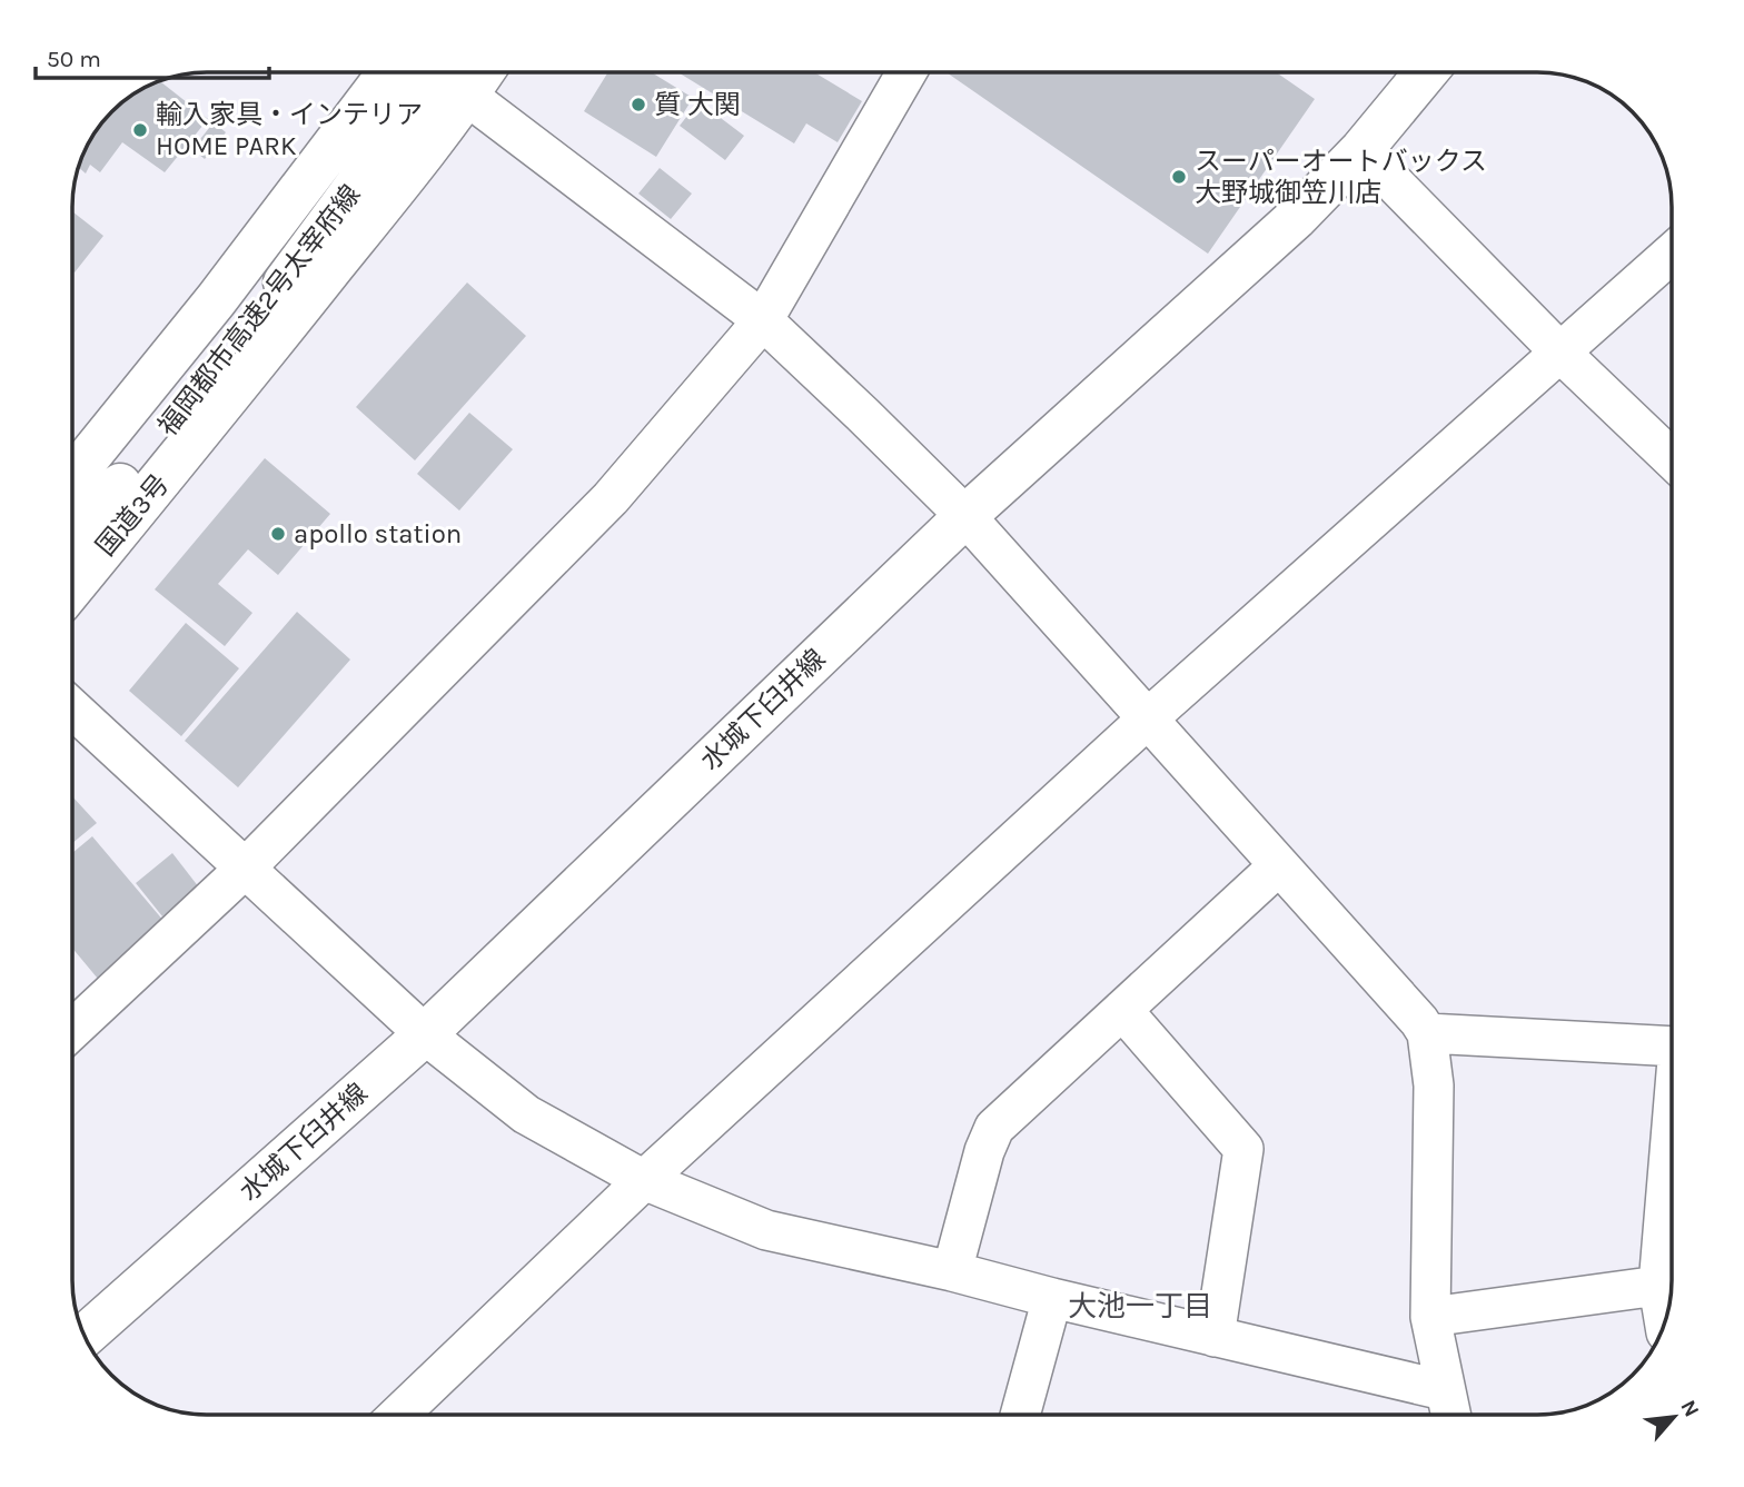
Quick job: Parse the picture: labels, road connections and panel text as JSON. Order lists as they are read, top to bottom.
{
  "streets": {
    "main road": ["福岡都市高速2号太宰府線", "国道3号", "水城下臼井線"]
  },
  "crossings": [
    ["福岡都市高速2号太宰府線", "国道3号"]
  ],
  "districts": ["大池一丁目"],
  "places": [
    "質 大関",
    "輸入家具・インテリア HOME PARK",
    "スーパーオートバックス 大野城御笠川店",
    "apollo station"
  ],
  "scale_bar": "50 m",
  "north": "top right"
}
